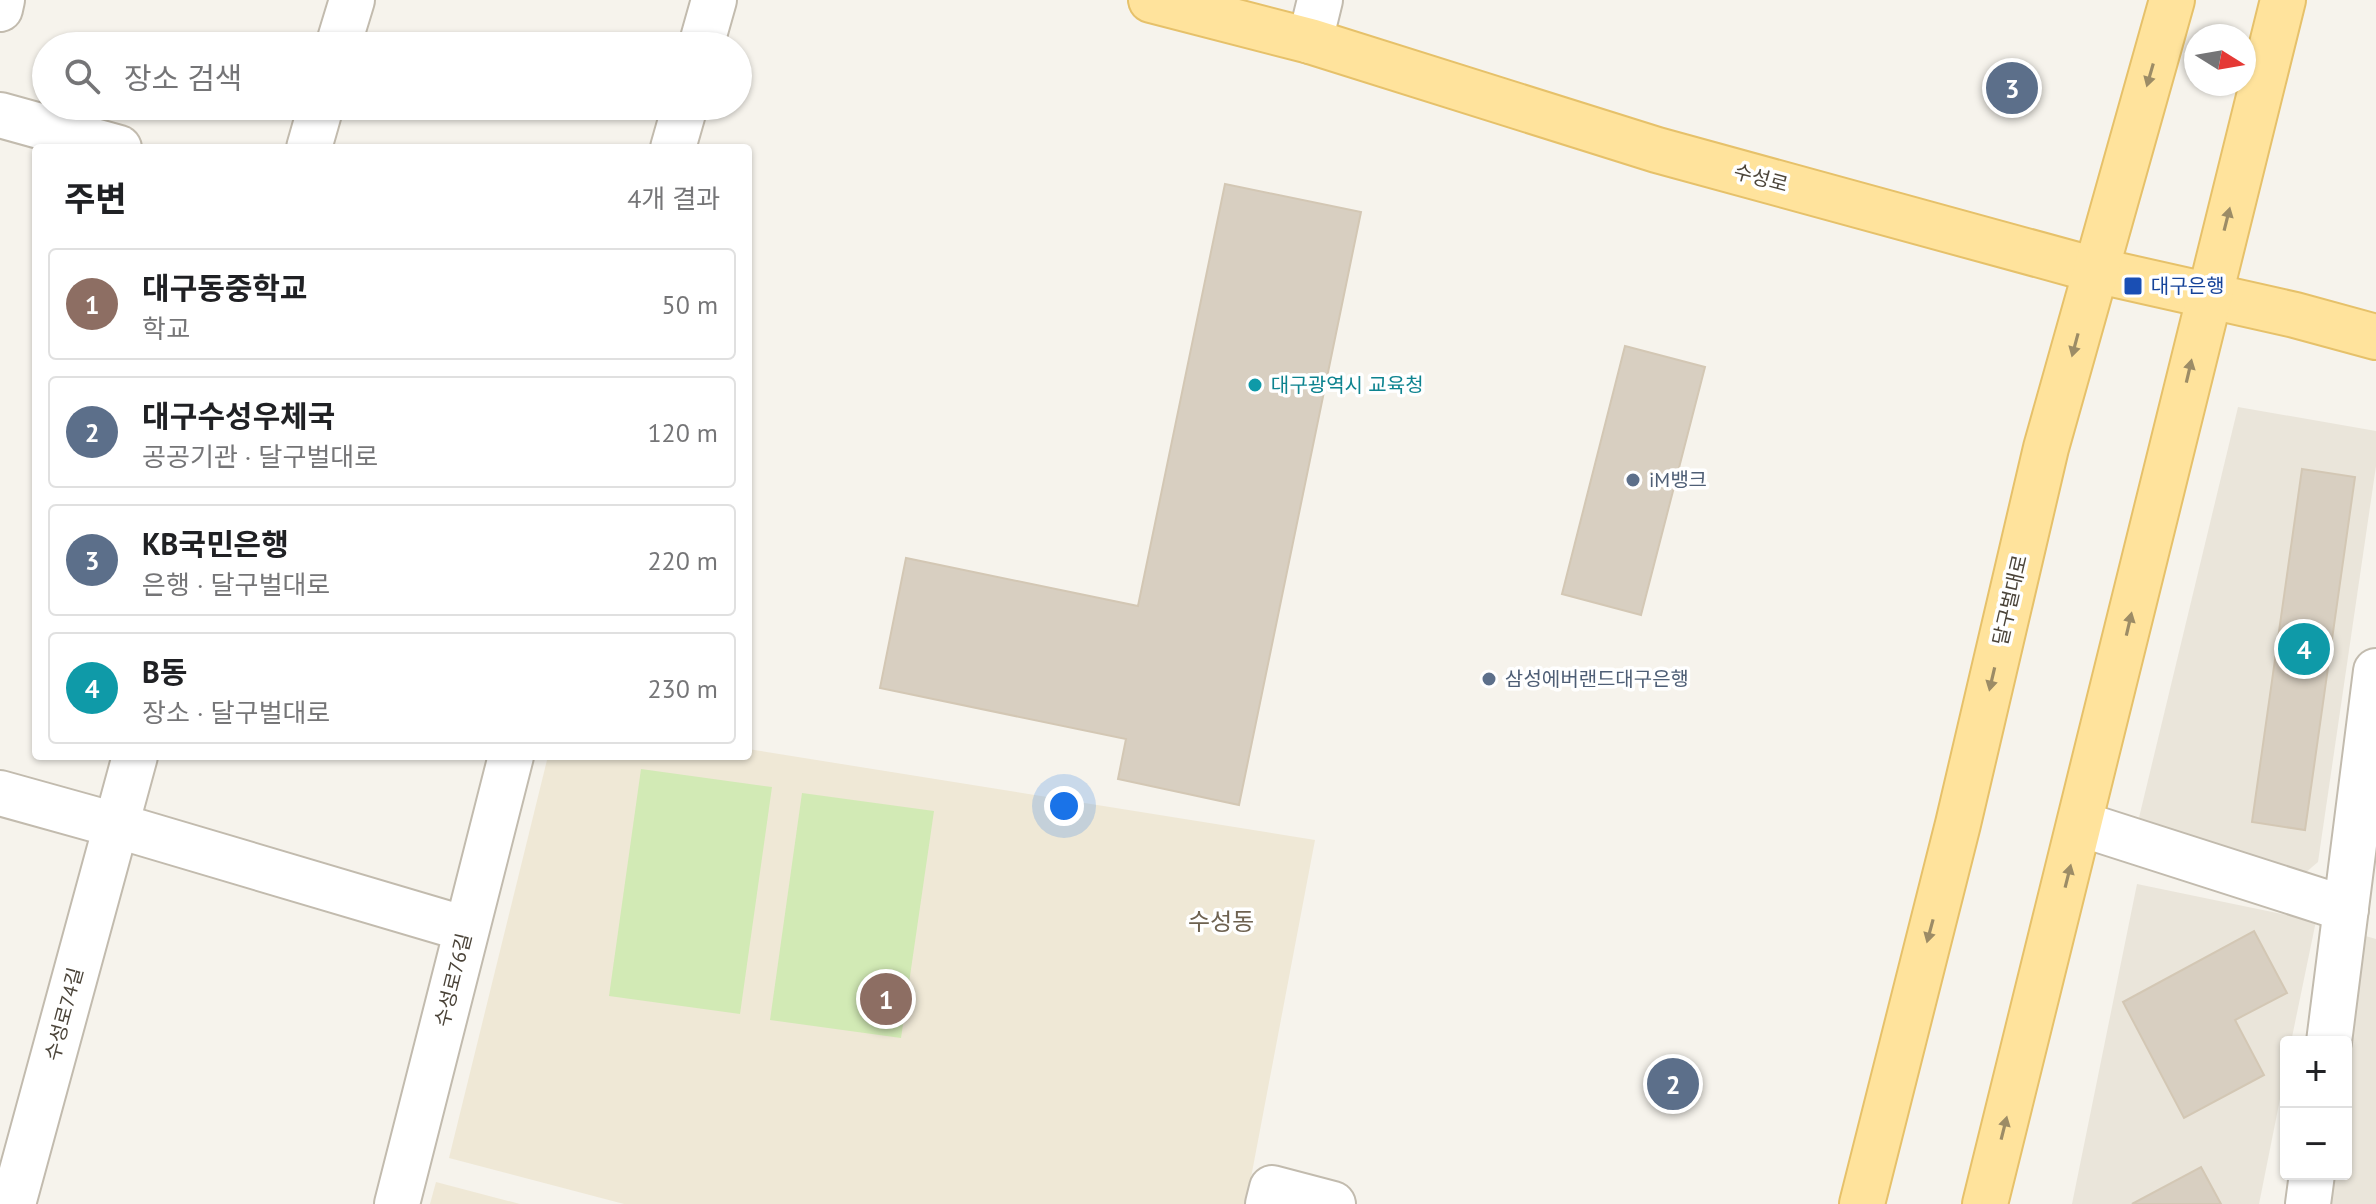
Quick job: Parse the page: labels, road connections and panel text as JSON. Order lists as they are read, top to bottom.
{
  "streets": {
    "main road": ["수성로", "달구벌대로"],
    "street": ["수성로76길", "수성로74길"]
  },
  "crossings": [
    ["수성로", "달구벌대로"]
  ],
  "districts": ["수성동"],
  "places": {
    "transit": ["대구은행"],
    "other": ["대구광역시 교육청", "iM뱅크", "삼성에버랜드대구은행"]
  },
  "north": "right",
  "page": {
    "search": "장소 검색",
    "pins": [
      "3",
      "4",
      "1",
      "2"
    ],
    "heading": ["주변", "4개 결과"],
    "list": [
      {
        "mark": "1",
        "name": "대구동중학교",
        "note": "학교",
        "value": "50 m"
      },
      {
        "mark": "2",
        "name": "대구수성우체국",
        "note": "공공기관 · 달구벌대로",
        "value": "120 m"
      },
      {
        "mark": "3",
        "name": "KB국민은행",
        "note": "은행 · 달구벌대로",
        "value": "220 m"
      },
      {
        "mark": "4",
        "name": "B동",
        "note": "장소 · 달구벌대로",
        "value": "230 m"
      }
    ],
    "map_buttons": ["+", "−"]
  }
}
